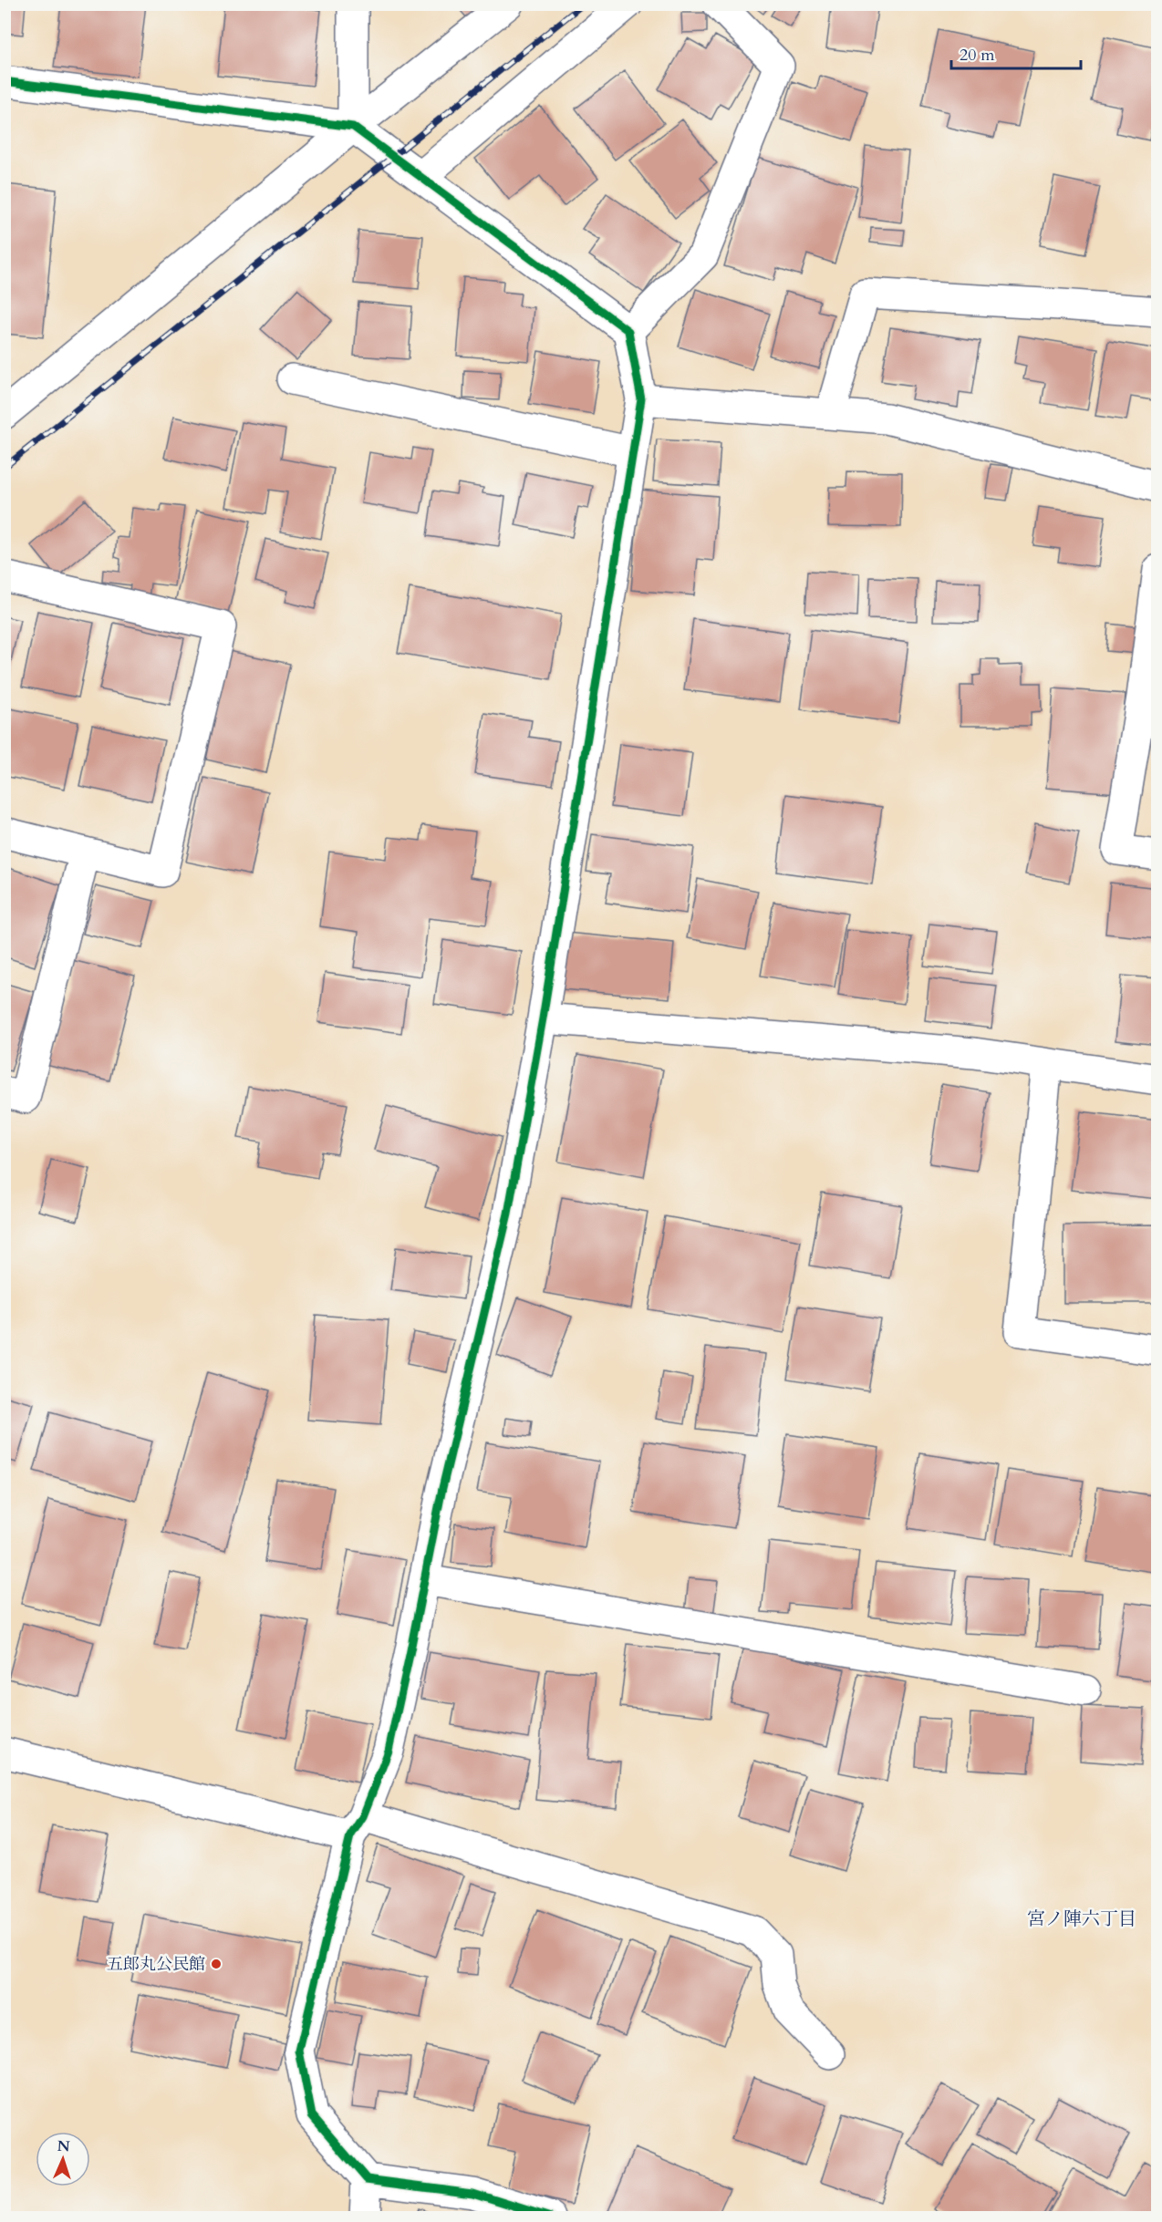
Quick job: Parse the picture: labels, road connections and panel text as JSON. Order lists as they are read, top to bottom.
{
  "districts": ["宮ノ陣六丁目"],
  "places": ["五郎丸公民館"],
  "scale_bar": "20 m",
  "north": "top"
}
